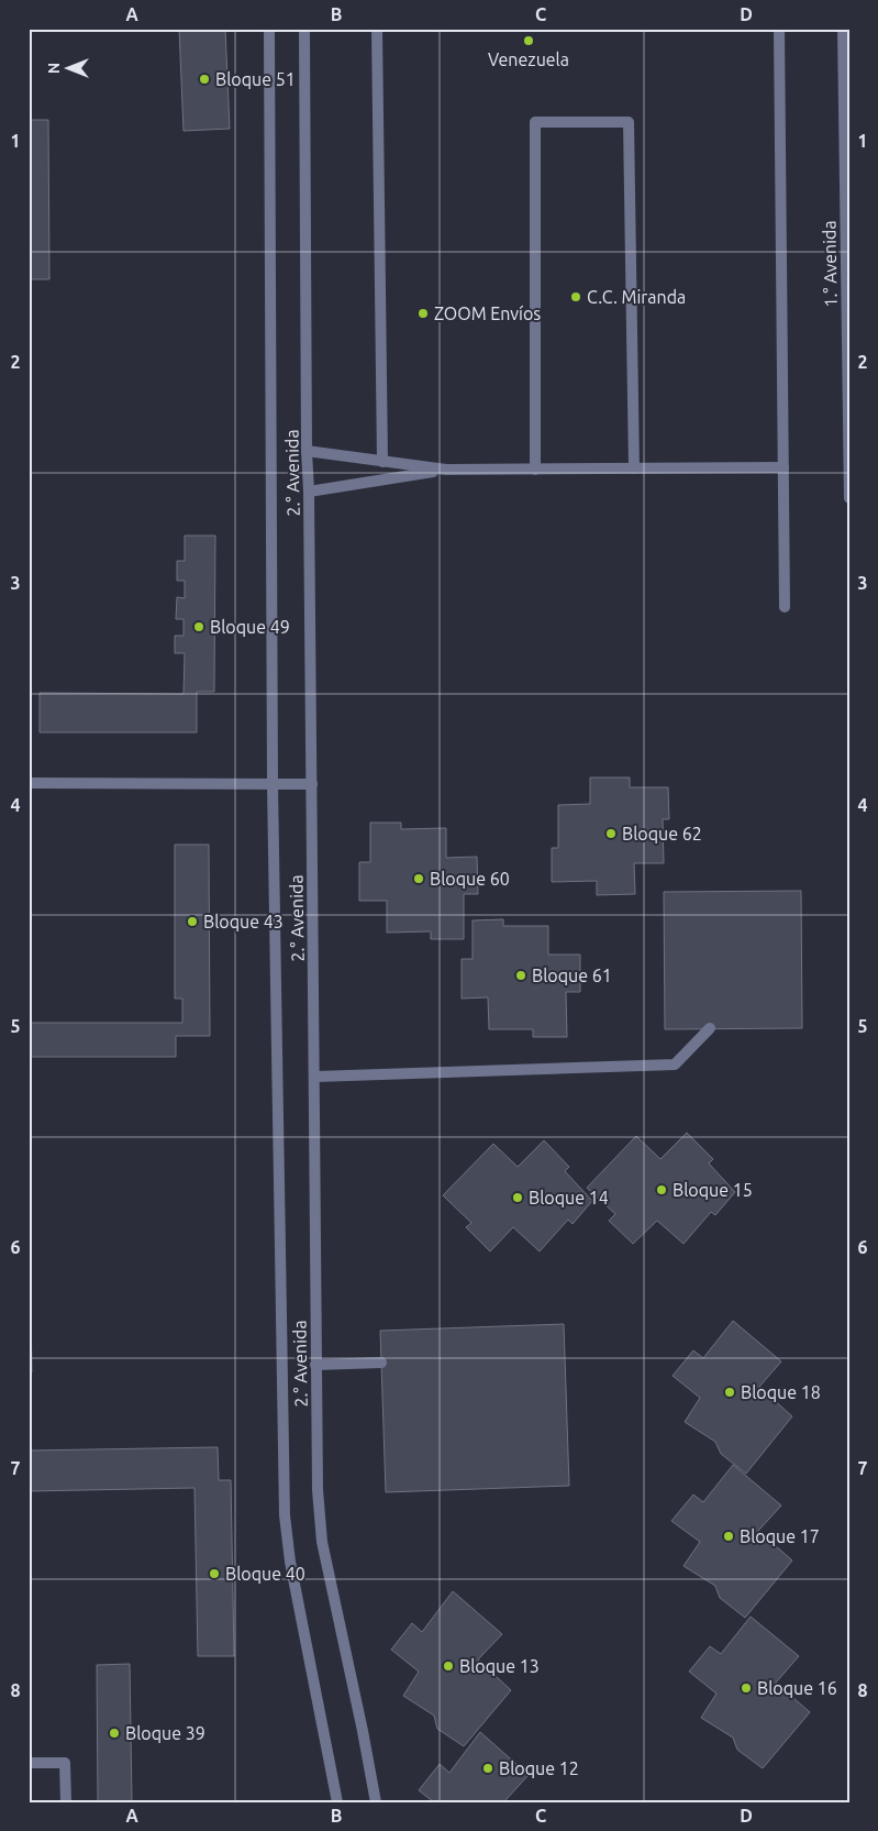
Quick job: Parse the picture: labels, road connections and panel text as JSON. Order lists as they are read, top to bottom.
{
  "streets": {
    "street": ["1.° Avenida", "2.° Avenida"]
  },
  "places": [
    "Venezuela",
    "Bloque 51",
    "C.C. Miranda",
    "ZOOM Envíos",
    "Bloque 49",
    "Bloque 62",
    "Bloque 60",
    "Bloque 43",
    "Bloque 61",
    "Bloque 15",
    "Bloque 14",
    "Bloque 18",
    "Bloque 17",
    "Bloque 40",
    "Bloque 13",
    "Bloque 16",
    "Bloque 39",
    "Bloque 12"
  ],
  "north": "left",
  "grid": {
    "columns": [
      "A",
      "B",
      "C",
      "D"
    ],
    "rows": [
      "1",
      "2",
      "3",
      "4",
      "5",
      "6",
      "7",
      "8"
    ]
  }
}
